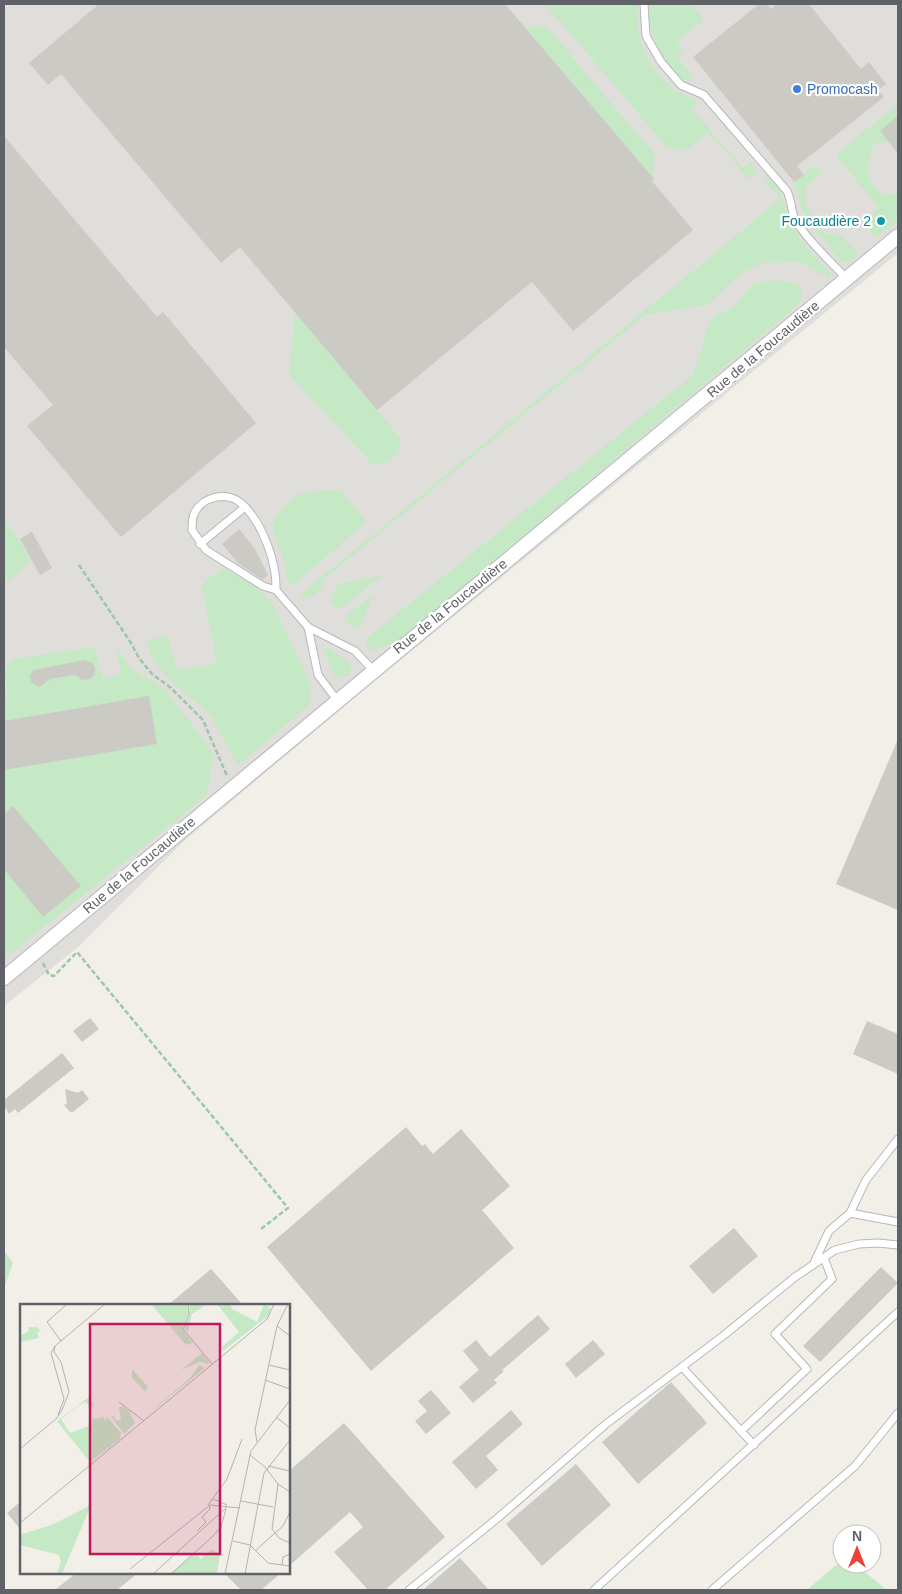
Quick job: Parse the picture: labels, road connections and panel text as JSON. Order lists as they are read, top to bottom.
{
  "streets": {
    "street": ["Rue de la Foucaudière"]
  },
  "places": ["Promocash", "Foucaudière 2"],
  "north": "top"
}
